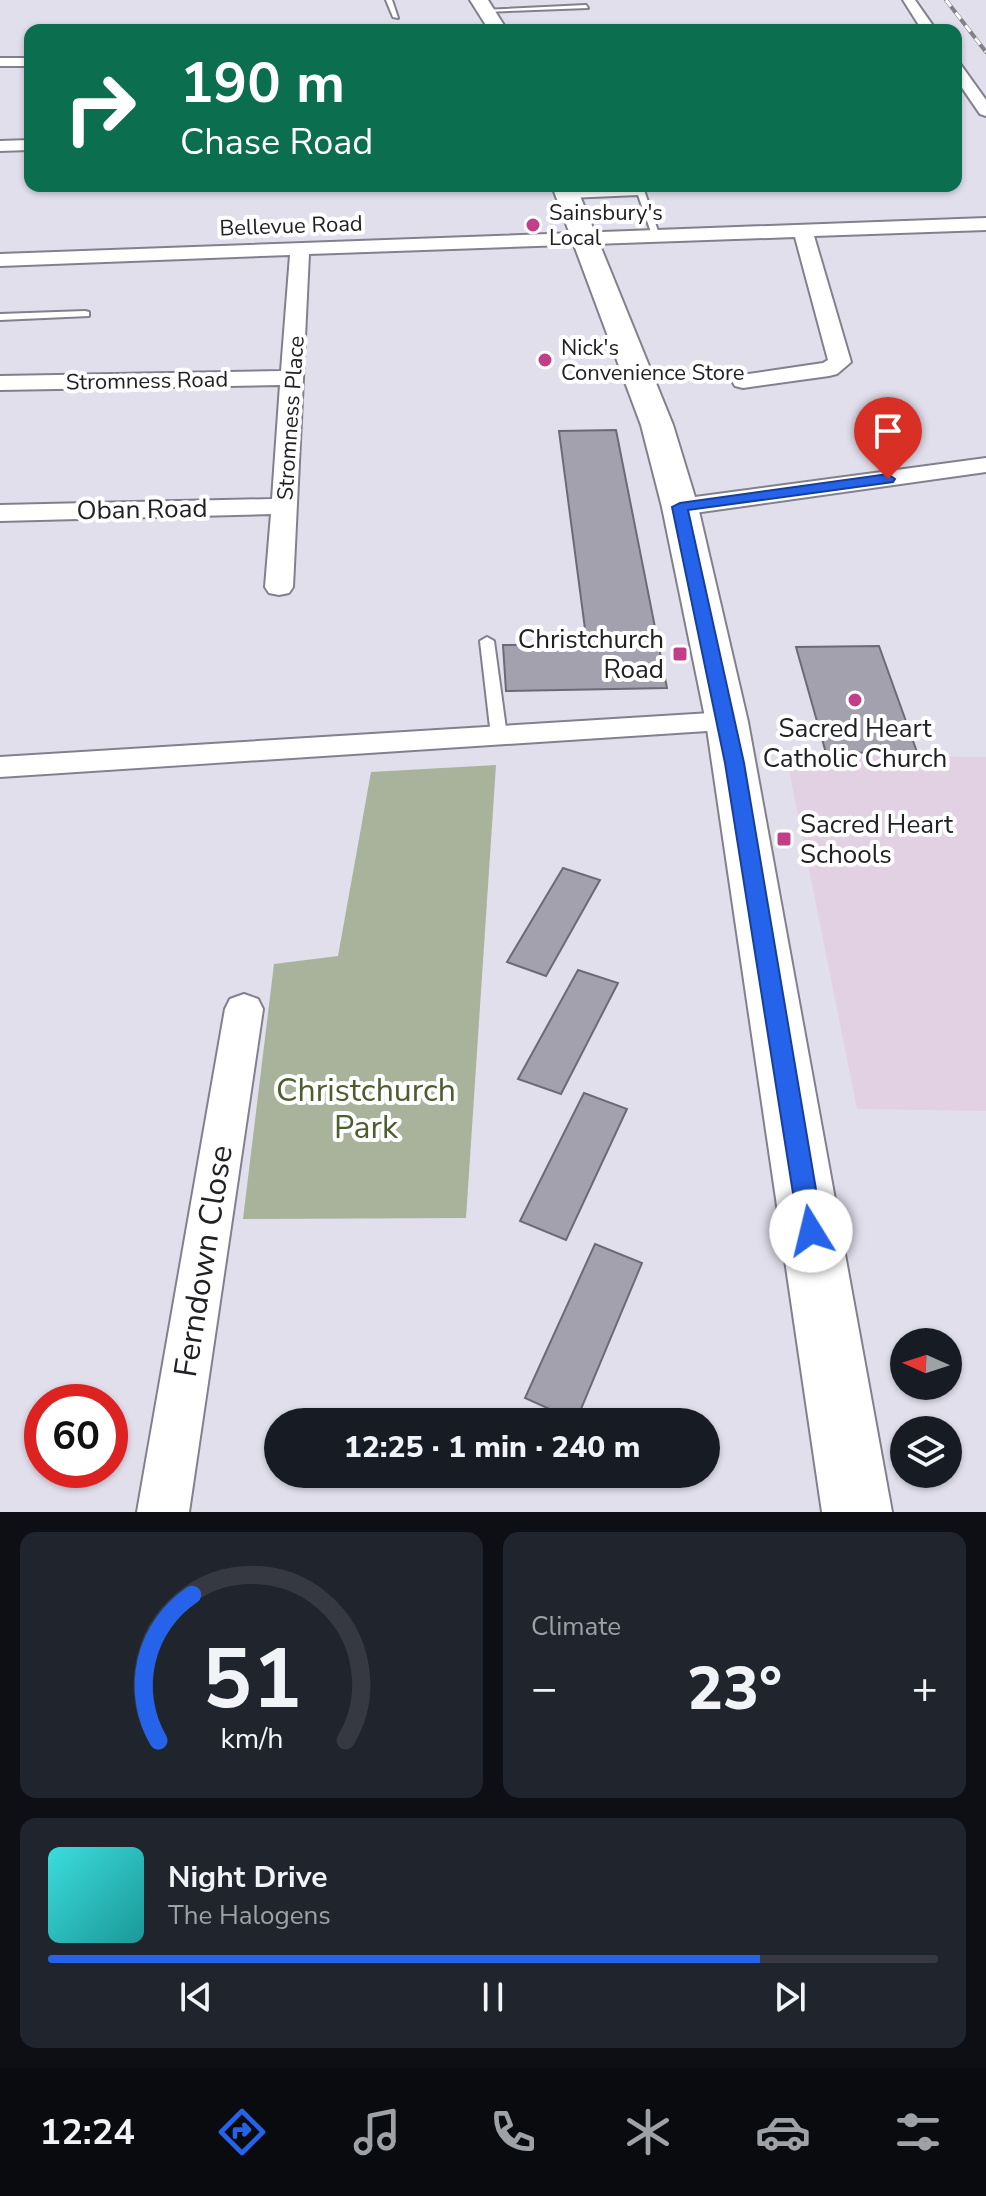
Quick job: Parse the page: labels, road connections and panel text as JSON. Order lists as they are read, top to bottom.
{
  "streets": {
    "street": [
      "Bellevue Road",
      "Stromness Road",
      "Stromness Place",
      "Oban Road",
      "Ferndown Close"
    ]
  },
  "crossings": [
    ["Bellevue Road", "Stromness Place"],
    ["Stromness Road", "Stromness Place"],
    ["Stromness Place", "Oban Road"]
  ],
  "parks": ["Christchurch Park"],
  "places": {
    "other": ["Sainsbury's Local", "Nick's Convenience Store", "Sacred Heart Catholic Church"],
    "transit": ["Christchurch Road", "Sacred Heart Schools"]
  },
  "north": "left",
  "page": {
    "turn": ["190 m", "Chase Road"],
    "limit": "60",
    "trip": "12:25 · 1 min · 240 m",
    "tile": "Climate",
    "heat": ["−", "23°", "+"],
    "song": ["Night Drive", "The Halogens"],
    "tabs": "12:24",
    "gauge": ["51", "km/h"]
  }
}
